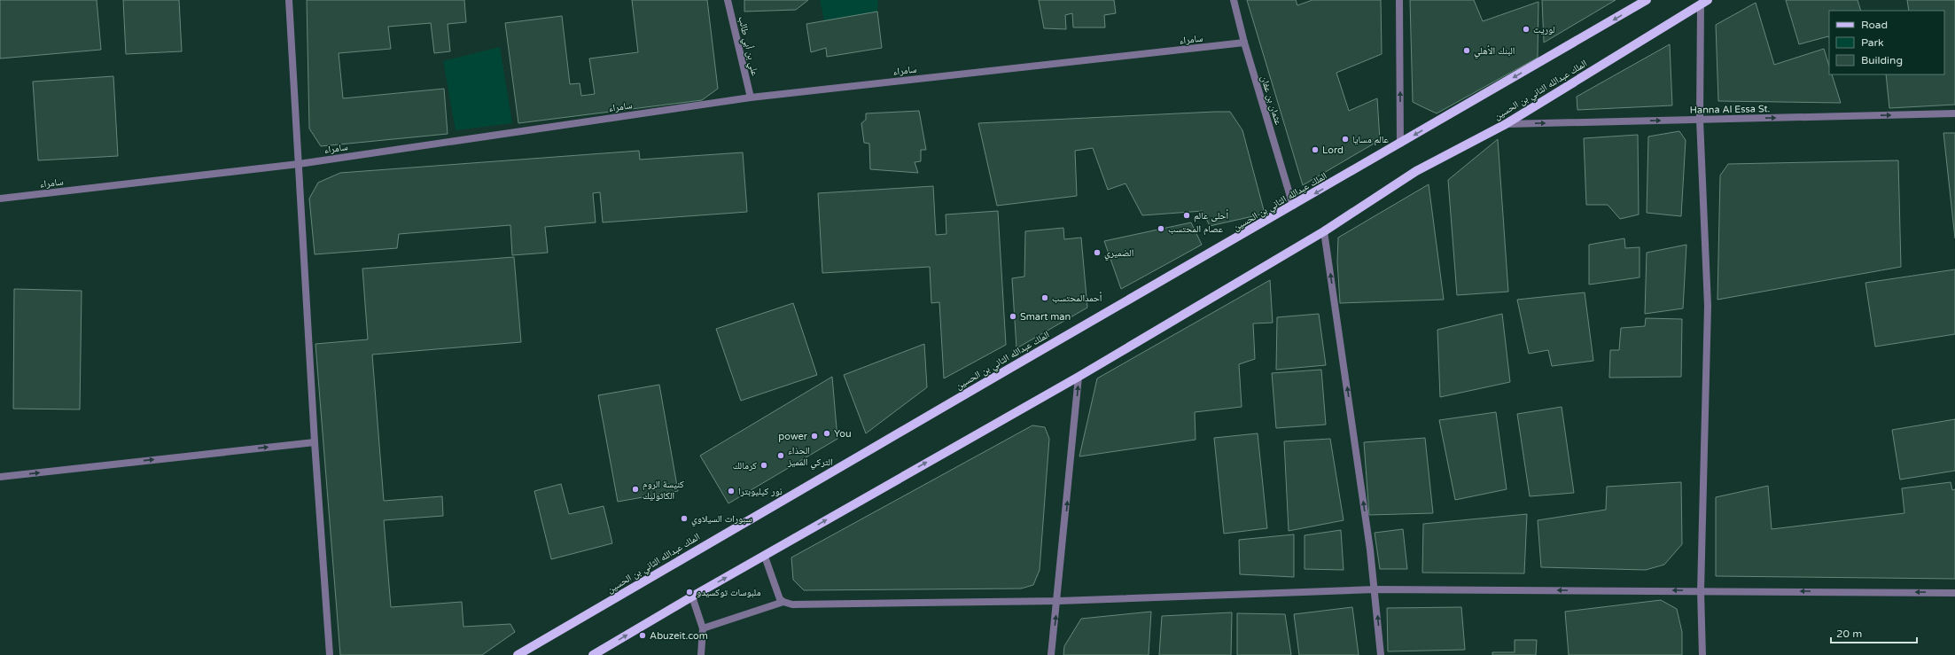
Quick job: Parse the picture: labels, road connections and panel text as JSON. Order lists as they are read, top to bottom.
{
  "streets": {
    "main road": ["الملك عبدالله الثاني بن الحسين"],
    "street": [
      "سامراء",
      "علي بن أبي طالب",
      "عثمان بن عفان",
      "Hanna Al Essa St."
    ]
  },
  "crossings": [
    ["سامراء", "علي بن أبي طالب"],
    ["سامراء", "عثمان بن عفان"],
    ["الملك عبدالله الثاني بن الحسين", "عثمان بن عفان"],
    ["الملك عبدالله الثاني بن الحسين", "Hanna Al Essa St."]
  ],
  "one_way": ["Hanna Al Essa St."],
  "places": [
    "لوريت",
    "البنك الأهلي",
    "عالم مسايا",
    "Lord",
    "أحلى عالم",
    "عصام المحتسب",
    "الضميري",
    "أحمدالمحتسب",
    "Smart man",
    "You",
    "power",
    "الحذاء التركي المميز",
    "كرمالك",
    "كنيسة الروم الكاثوليك",
    "نور كيليوبترا",
    "سبورات السيلاوي",
    "ملبوسات توكسيدو",
    "Abuzeit.com"
  ],
  "legend": ["Road", "Park", "Building"],
  "scale_bar": "20 m"
}
